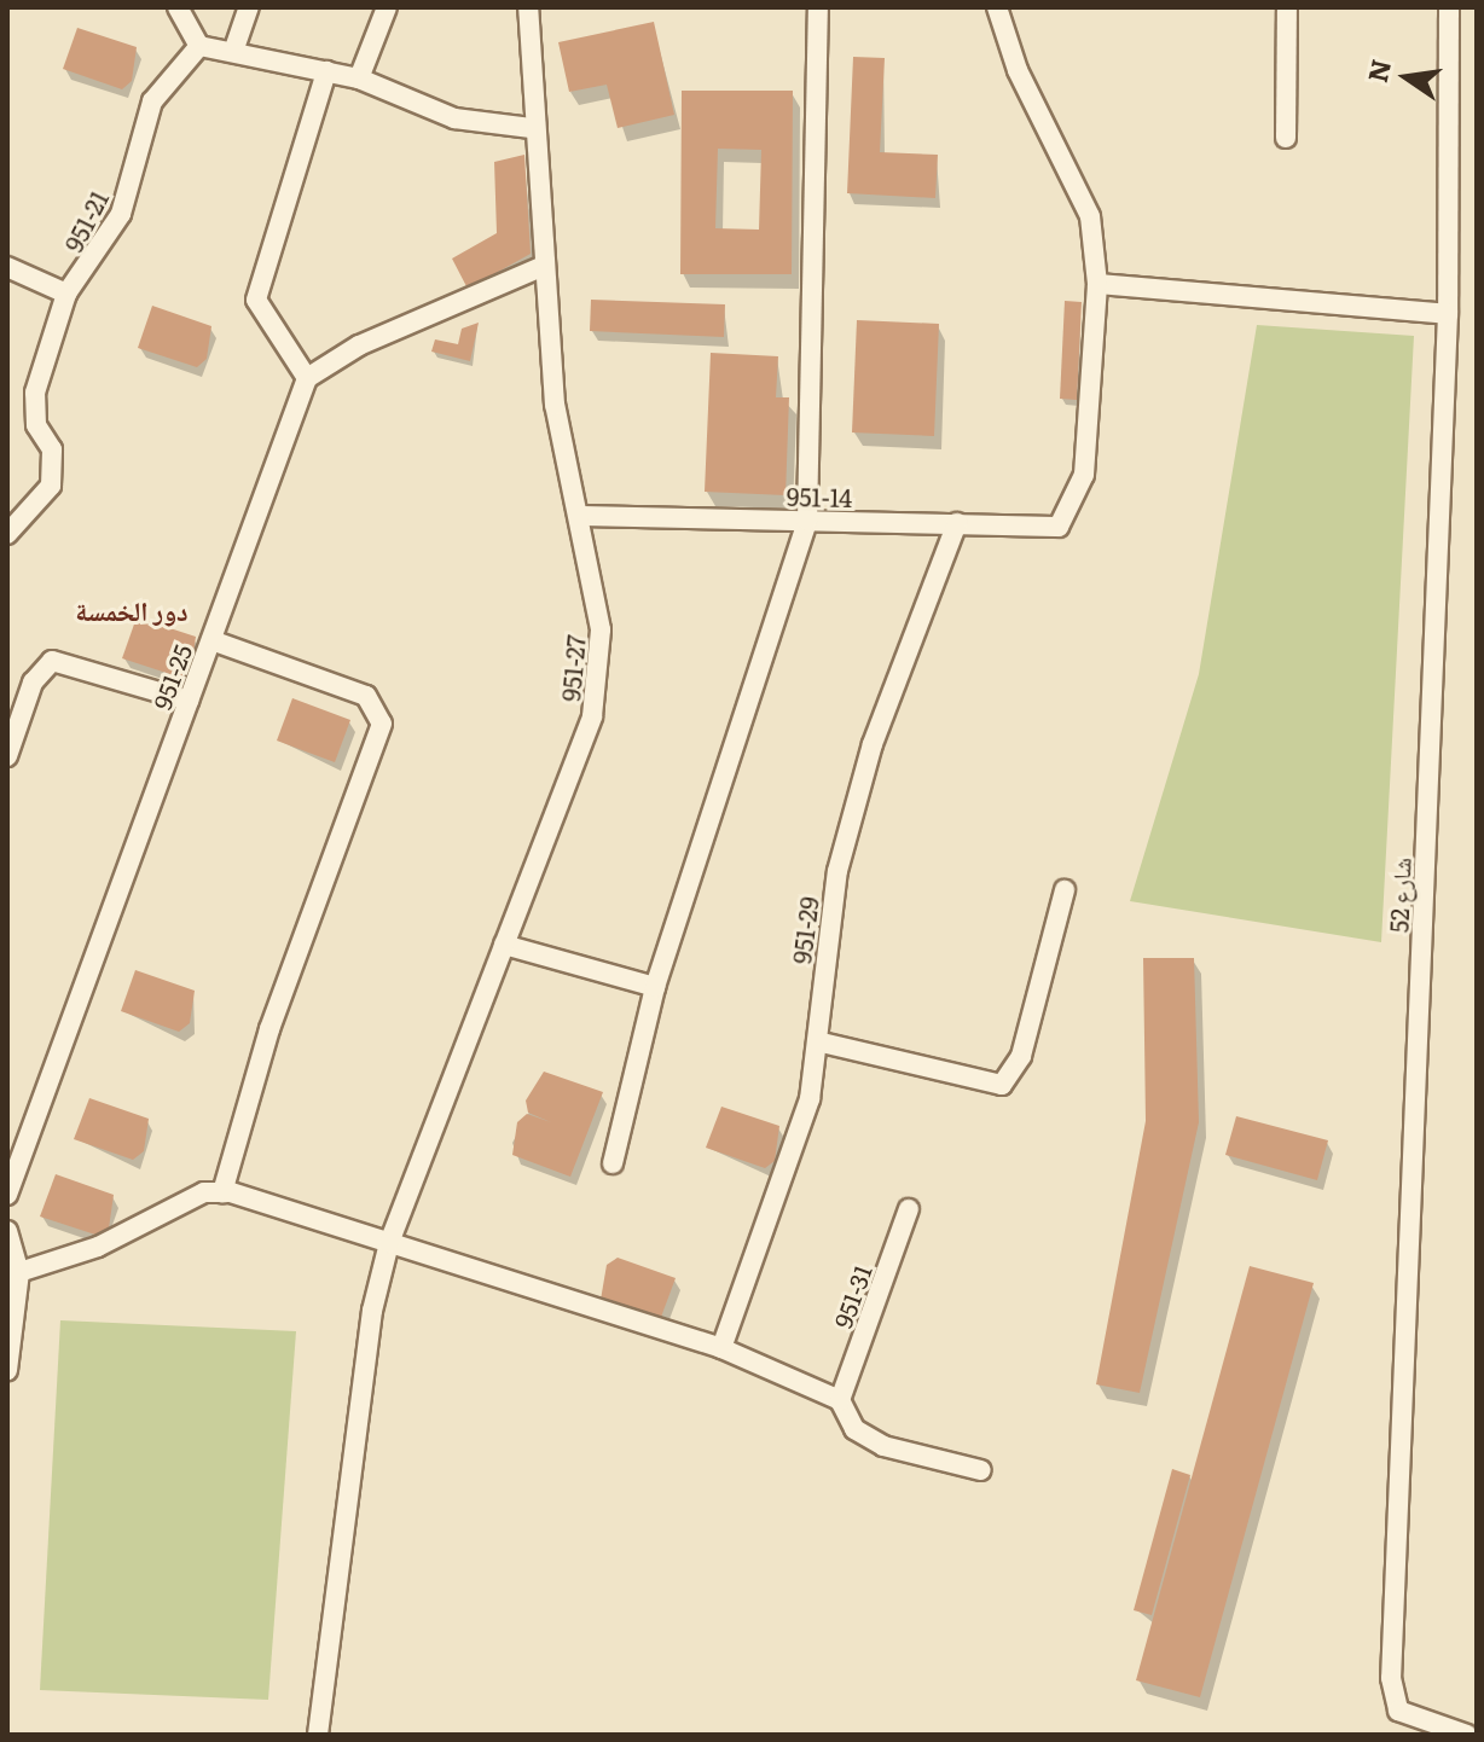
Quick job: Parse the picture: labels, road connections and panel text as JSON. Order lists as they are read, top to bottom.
{
  "streets": {
    "street": [
      "951-21",
      "951-14",
      "951-27",
      "951-25",
      "شارع 52",
      "951-29",
      "951-31"
    ]
  },
  "crossings": [
    ["951-14", "951-27"],
    ["951-14", "951-29"]
  ],
  "districts": ["دور الخمسة"],
  "north": "left"
}
